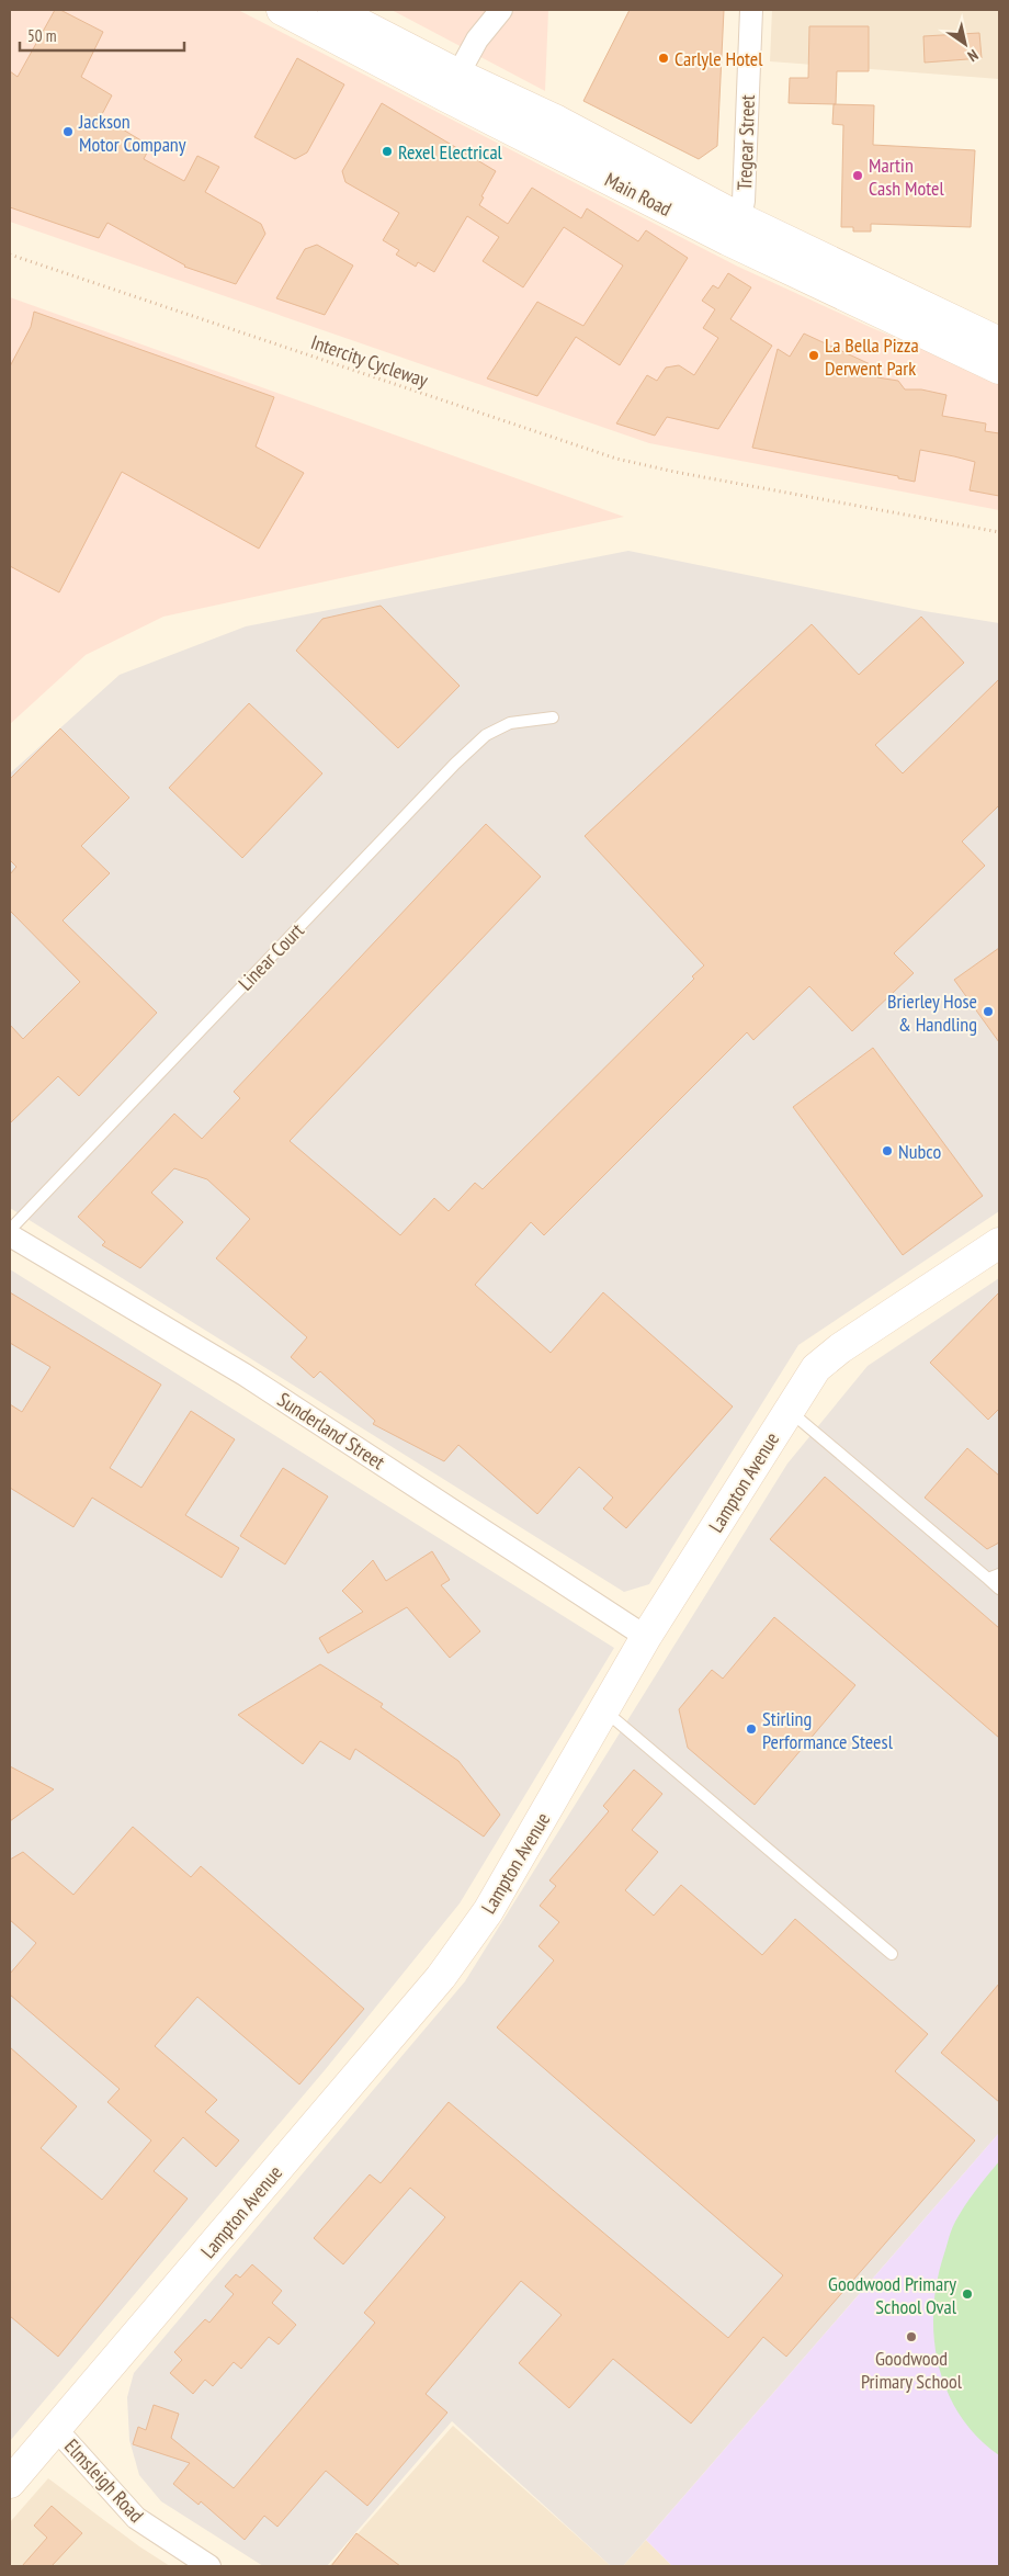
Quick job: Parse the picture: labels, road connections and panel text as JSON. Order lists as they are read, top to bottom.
{
  "streets": {
    "street": [
      "Tregear Street",
      "Main Road",
      "Sunderland Street",
      "Lampton Avenue",
      "Elmsleigh Road"
    ],
    "lane": ["Linear Court"],
    "path": ["Intercity Cycleway"]
  },
  "crossings": [
    ["Tregear Street", "Main Road"],
    ["Sunderland Street", "Lampton Avenue"],
    ["Lampton Avenue", "Elmsleigh Road"]
  ],
  "places": [
    "Carlyle Hotel",
    "Jackson Motor Company",
    "Rexel Electrical",
    "Martin Cash Motel",
    "La Bella Pizza Derwent Park",
    "Brierley Hose & Handling",
    "Nubco",
    "Stirling Performance Steesl",
    "Goodwood Primary School Oval",
    "Goodwood Primary School"
  ],
  "scale_bar": "50 m",
  "north": "bottom right"
}
